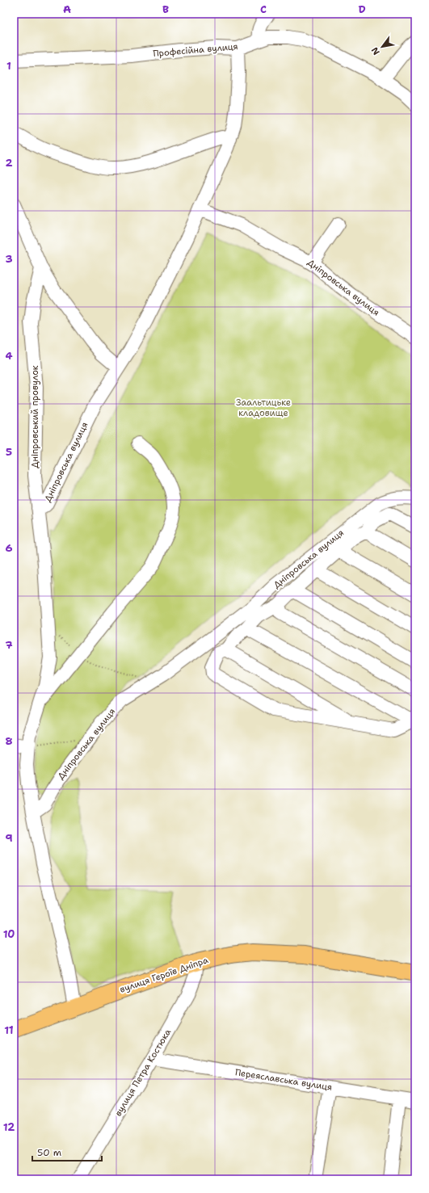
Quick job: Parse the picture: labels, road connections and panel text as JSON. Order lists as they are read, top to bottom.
{
  "streets": {
    "main road": ["вулиця Героїв Дніпра"],
    "street": [
      "Професійна вулиця",
      "Дніпровська вулиця",
      "Дніпровський провулок",
      "вулиця Петра Костюка",
      "Переяславська вулиця"
    ]
  },
  "crossings": [
    ["Професійна вулиця", "Дніпровська вулиця"],
    ["Дніпровська вулиця", "Дніпровський провулок"],
    ["Дніпровська вулиця", "вулиця Героїв Дніпра"],
    ["вулиця Героїв Дніпра", "вулиця Петра Костюка"],
    ["вулиця Петра Костюка", "Переяславська вулиця"]
  ],
  "parks": ["Заальтицьке кладовище"],
  "scale_bar": "50 m",
  "north": "bottom left",
  "grid": {
    "columns": [
      "A",
      "B",
      "C",
      "D"
    ],
    "rows": [
      "1",
      "2",
      "3",
      "4",
      "5",
      "6",
      "7",
      "8",
      "9",
      "10",
      "11",
      "12"
    ]
  }
}
